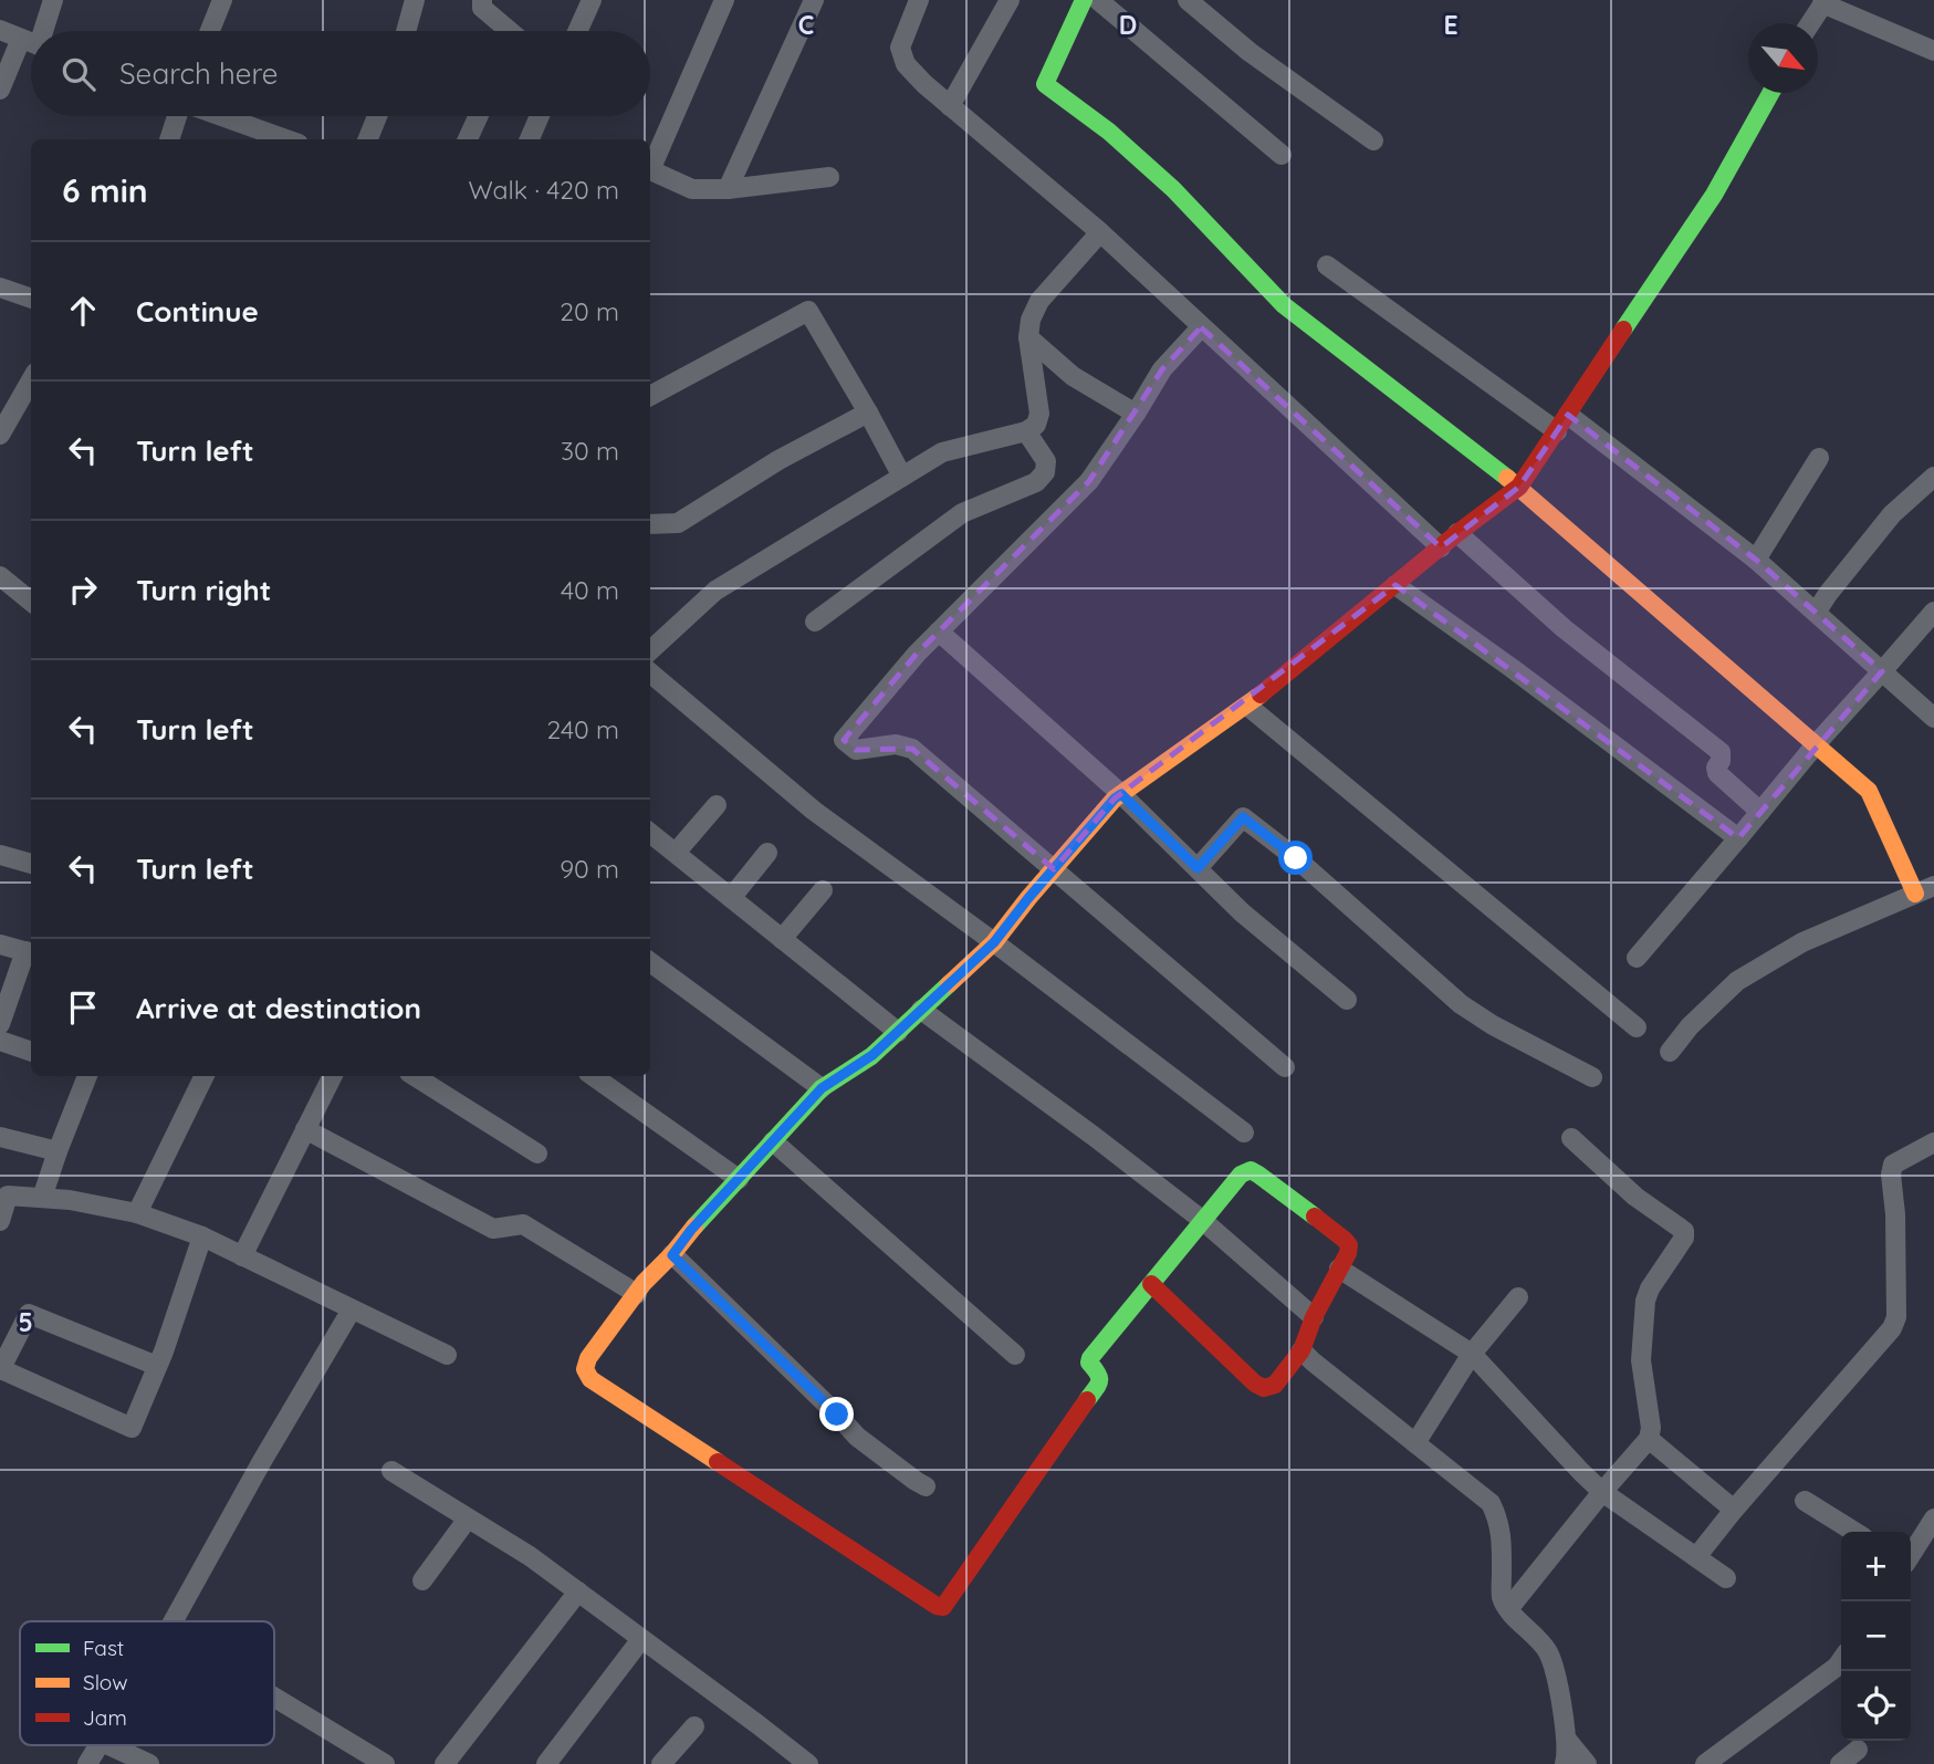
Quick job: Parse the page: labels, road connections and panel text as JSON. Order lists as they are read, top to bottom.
{
  "legend": ["Fast", "Slow", "Jam"],
  "north": "bottom right",
  "page": {
    "search": "Search here",
    "heading": ["6 min", "Walk · 420 m"],
    "list": [
      ["Continue", "20 m"],
      ["Turn left", "30 m"],
      ["Turn right", "40 m"],
      ["Turn left", "240 m"],
      ["Turn left", "90 m"],
      "Arrive at destination"
    ],
    "map_buttons": ["+", "−"]
  },
  "grid": {
    "columns": ["C", "D", "E"],
    "rows": ["5"]
  }
}
